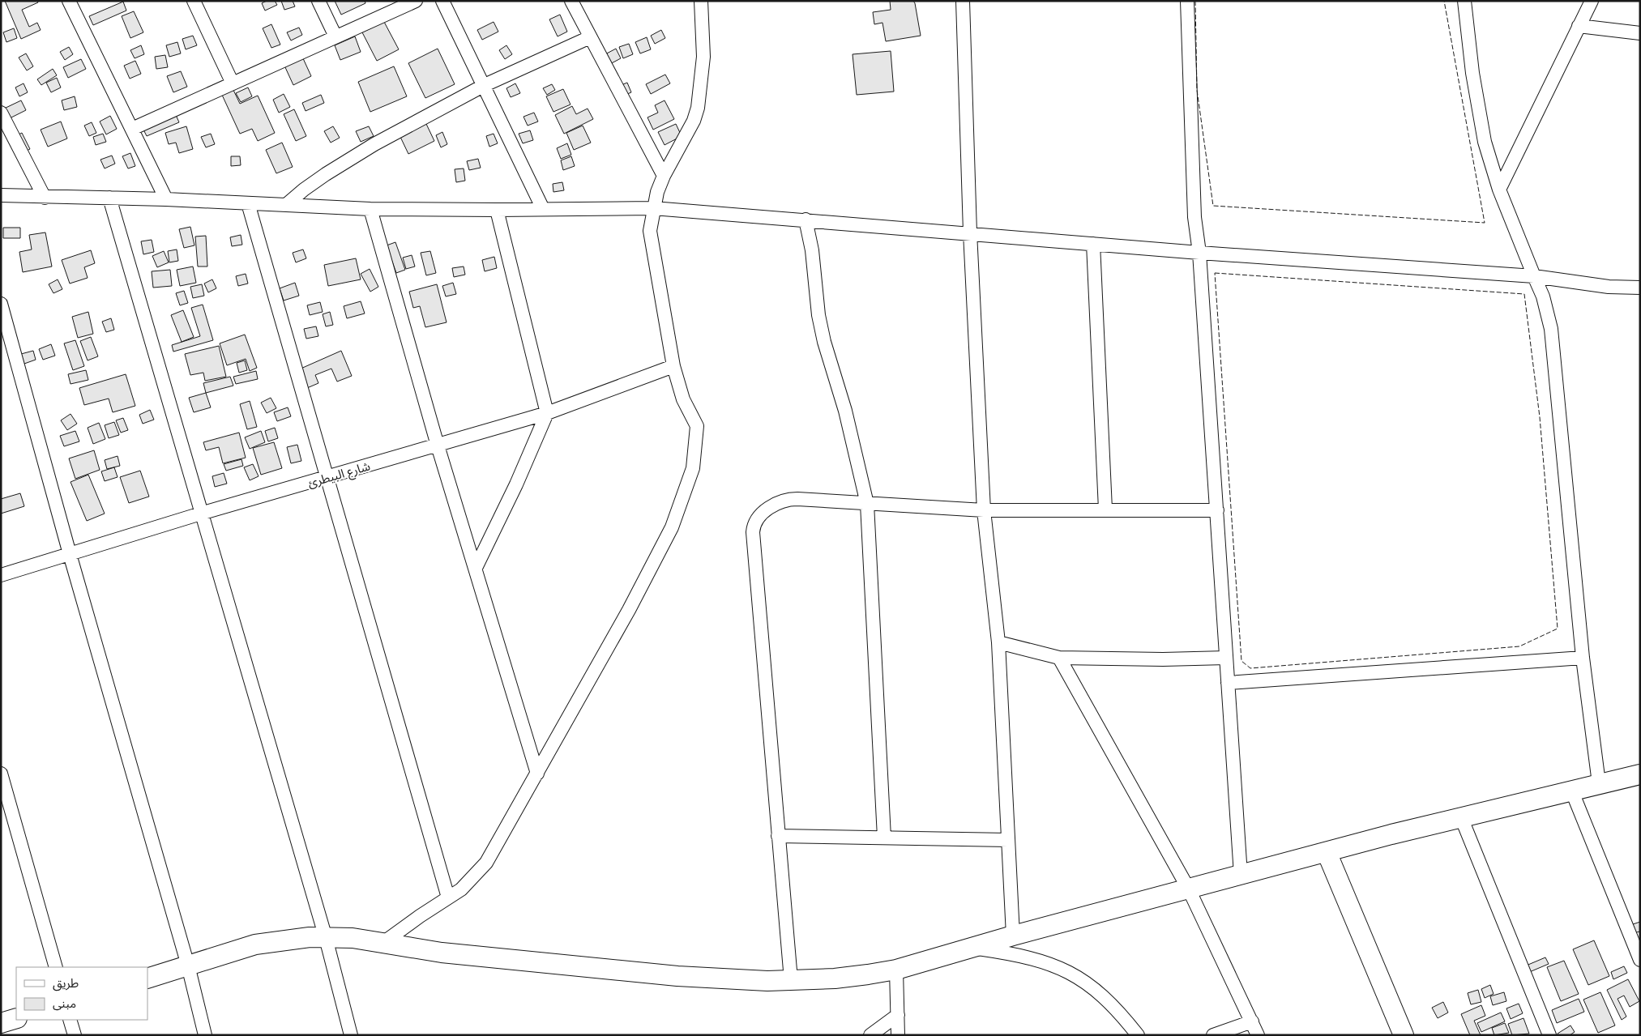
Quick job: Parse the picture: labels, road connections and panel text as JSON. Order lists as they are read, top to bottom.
{
  "streets": {
    "street": ["شارع البيطرئ"]
  },
  "legend": ["طريق", "مبنى"]
}
